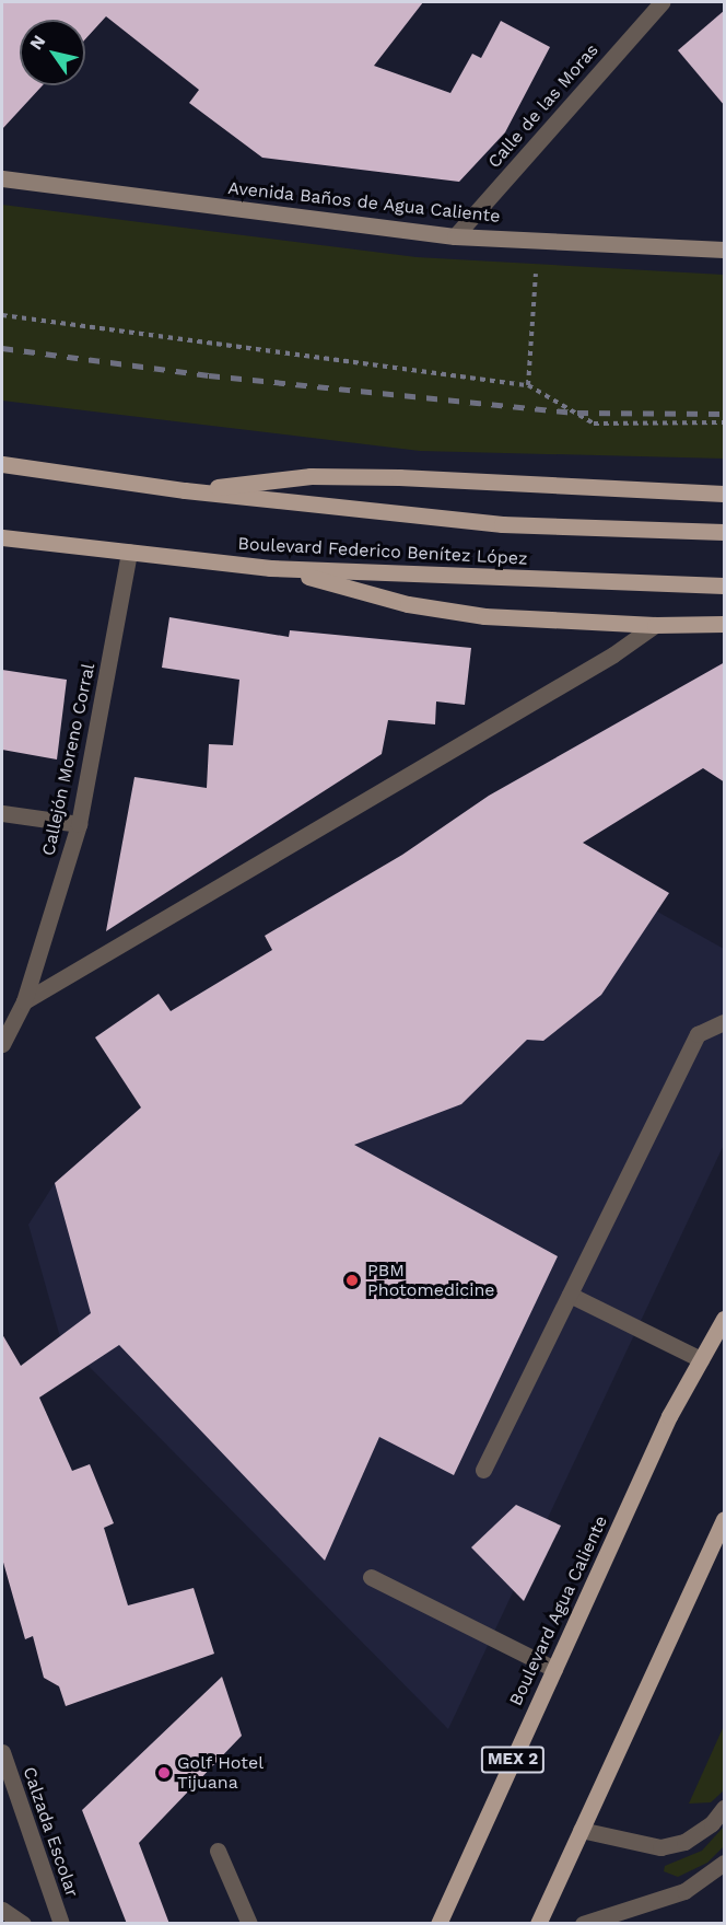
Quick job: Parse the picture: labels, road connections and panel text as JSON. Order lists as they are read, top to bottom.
{
  "streets": {
    "main road": ["Boulevard Federico Benítez López", "Boulevard Agua Caliente", "MEX 2"],
    "street": [
      "Calle de las Moras",
      "Avenida Baños de Agua Caliente",
      "Callejón Moreno Corral",
      "Calzada Escolar"
    ]
  },
  "crossings": [
    ["Calle de las Moras", "Avenida Baños de Agua Caliente"],
    ["Boulevard Federico Benítez López", "Callejón Moreno Corral"]
  ],
  "places": ["PBM Photomedicine", "Golf Hotel Tijuana"],
  "north": "top left"
}
